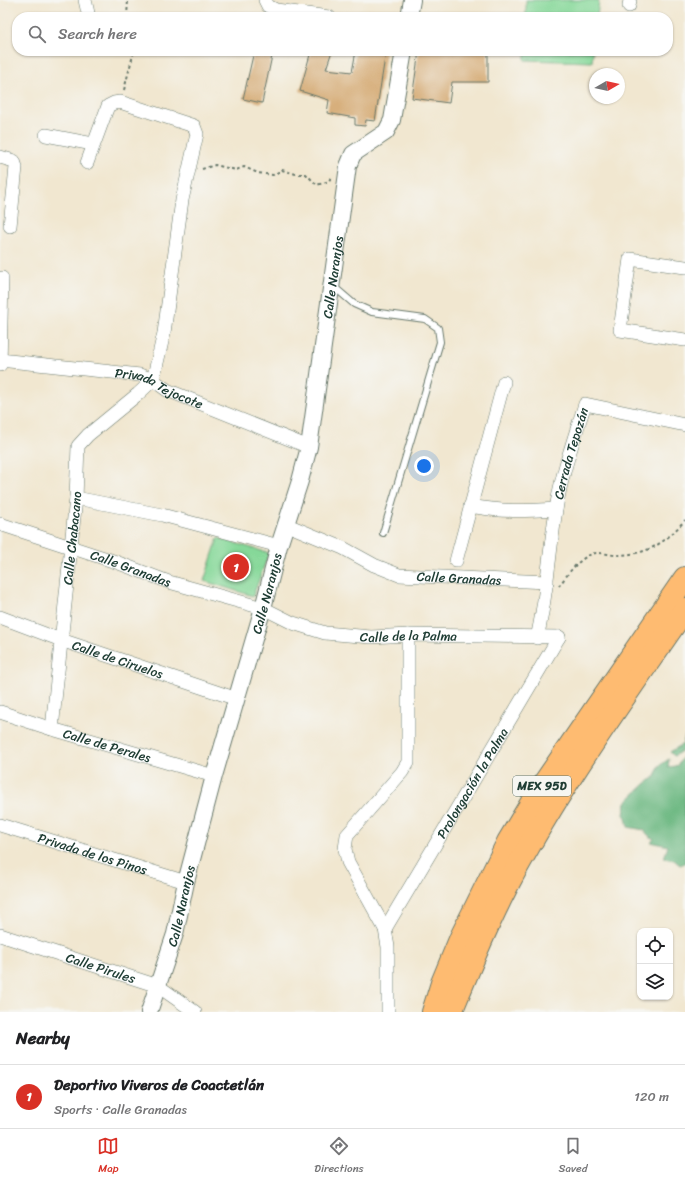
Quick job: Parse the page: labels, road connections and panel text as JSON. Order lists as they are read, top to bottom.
{
  "streets": {
    "highway": ["MEX 95D"],
    "street": [
      "Calle Naranjos",
      "Privada Tejocote",
      "Cerrada Tepozán",
      "Calle Chabacano",
      "Calle Granadas",
      "Calle de la Palma",
      "Calle de Ciruelos",
      "Calle de Perales",
      "Prolongación la Palma",
      "Privada de los Pinos",
      "Calle Pirules"
    ]
  },
  "crossings": [
    ["Calle Naranjos", "Privada Tejocote"],
    ["Calle Naranjos", "Calle Granadas"],
    ["Calle Naranjos", "Calle de la Palma"],
    ["Calle Naranjos", "Calle de Ciruelos"],
    ["Calle Naranjos", "Calle de Perales"],
    ["Calle Naranjos", "Privada de los Pinos"],
    ["Calle Naranjos", "Calle Pirules"],
    ["Privada Tejocote", "Calle Chabacano"],
    ["Cerrada Tepozán", "Calle Granadas"],
    ["Cerrada Tepozán", "Calle de la Palma"],
    ["Calle Chabacano", "Calle Granadas"],
    ["Calle Chabacano", "Calle de Ciruelos"],
    ["Calle Chabacano", "Calle de Perales"],
    ["Calle Granadas", "Calle de la Palma"],
    ["Calle de la Palma", "Prolongación la Palma"]
  ],
  "north": "right",
  "page": {
    "search": "Search here",
    "pins": "1",
    "heading": "Nearby",
    "list": [
      {
        "mark": "1",
        "name": "Deportivo Viveros de Coactetlán",
        "note": "Sports · Calle Granadas",
        "value": "120 m"
      }
    ],
    "nav": ["Map", "Directions", "Saved"]
  }
}
